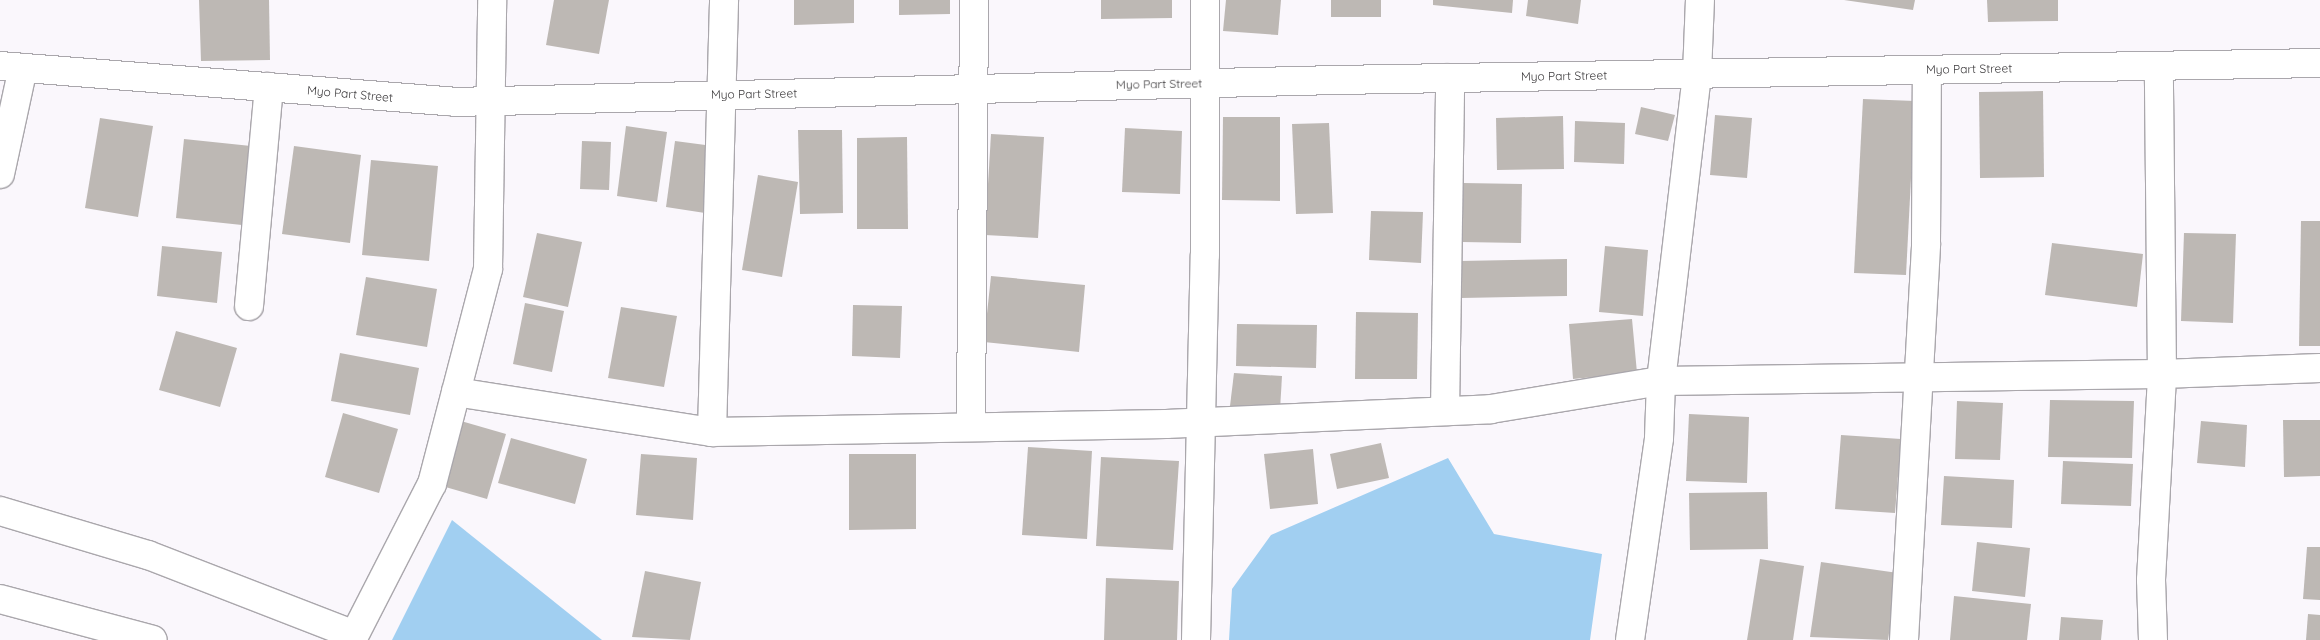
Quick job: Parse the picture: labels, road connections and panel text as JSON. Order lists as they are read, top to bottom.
{
  "streets": {
    "street": ["Myo Part Street"]
  }
}
